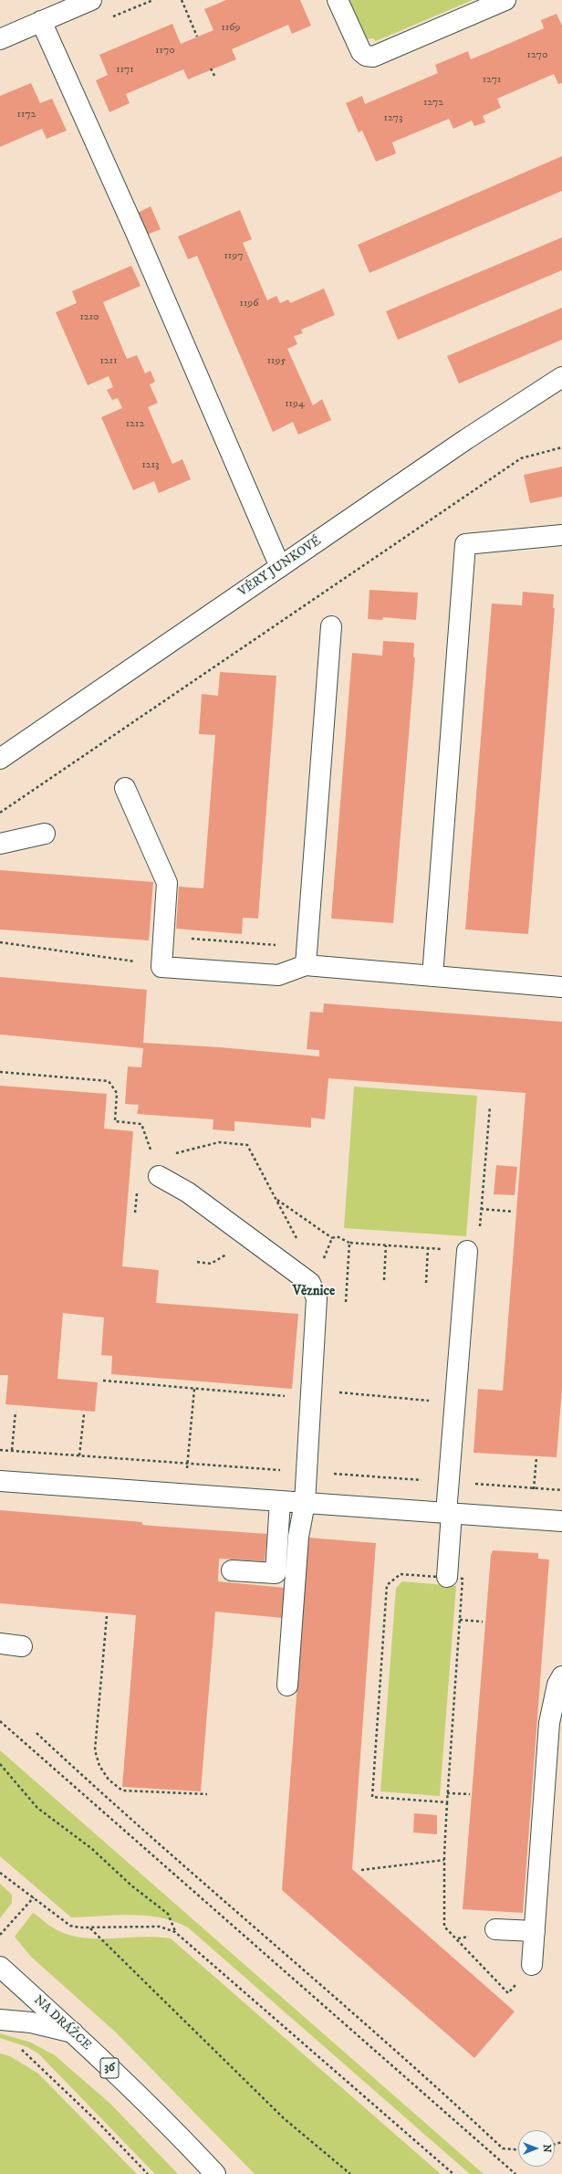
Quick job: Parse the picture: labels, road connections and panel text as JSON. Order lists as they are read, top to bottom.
{
  "streets": {
    "street": ["VĚRY JUNKOVÉ", "NA DRÁŽCE", "36"]
  },
  "districts": ["Věznice"],
  "house_numbers": [
    "1169",
    "1170",
    "1270",
    "1171",
    "1271",
    "1272",
    "1172",
    "1273",
    "1197",
    "1196",
    "1210",
    "1211",
    "1195",
    "1194",
    "1212",
    "1213"
  ],
  "north": "right"
}
